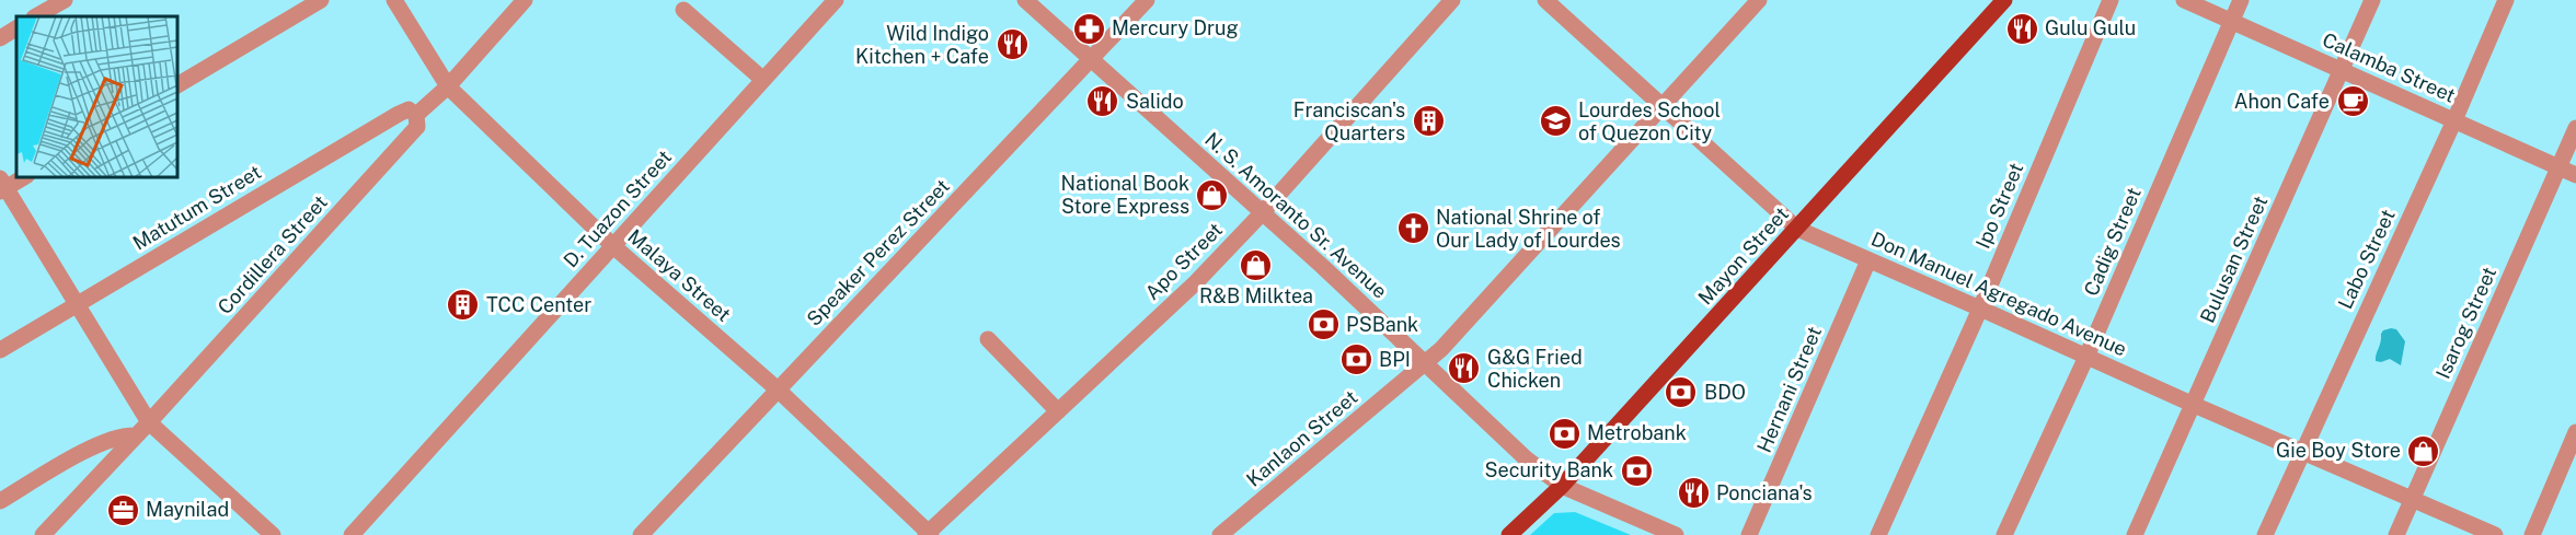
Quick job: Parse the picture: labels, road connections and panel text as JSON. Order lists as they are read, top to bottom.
{
  "streets": {
    "main road": ["Mayon Street"],
    "street": [
      "Calamba Street",
      "Ipo Street",
      "Matutum Street",
      "D. Tuazon Street",
      "N. S. Amoranto Sr. Avenue",
      "Cadig Street",
      "Speaker Perez Street",
      "Cordillera Street",
      "Bulusan Street",
      "Labo Street",
      "Apo Street",
      "Malaya Street",
      "Don Manuel Agregado Avenue",
      "Isarog Street",
      "Hernani Street",
      "Kanlaon Street"
    ]
  },
  "crossings": [
    ["Calamba Street", "Cadig Street"],
    ["Calamba Street", "Bulusan Street"],
    ["Calamba Street", "Labo Street"],
    ["Calamba Street", "Isarog Street"],
    ["Ipo Street", "Don Manuel Agregado Avenue"],
    ["Matutum Street", "Cordillera Street"],
    ["D. Tuazon Street", "Malaya Street"],
    ["N. S. Amoranto Sr. Avenue", "Speaker Perez Street"],
    ["N. S. Amoranto Sr. Avenue", "Mayon Street"],
    ["N. S. Amoranto Sr. Avenue", "Apo Street"],
    ["N. S. Amoranto Sr. Avenue", "Kanlaon Street"],
    ["Cadig Street", "Don Manuel Agregado Avenue"],
    ["Speaker Perez Street", "Malaya Street"],
    ["Cordillera Street", "Malaya Street"],
    ["Mayon Street", "Don Manuel Agregado Avenue"],
    ["Bulusan Street", "Don Manuel Agregado Avenue"],
    ["Labo Street", "Don Manuel Agregado Avenue"],
    ["Apo Street", "Malaya Street"],
    ["Don Manuel Agregado Avenue", "Isarog Street"],
    ["Don Manuel Agregado Avenue", "Hernani Street"],
    ["Don Manuel Agregado Avenue", "Kanlaon Street"]
  ],
  "places": {
    "pharmacy": ["Mercury Drug"],
    "restaurant": [
      "Gulu Gulu",
      "Wild Indigo Kitchen + Cafe",
      "Salido",
      "G&G Fried Chicken",
      "Ponciana's"
    ],
    "cafe": ["Ahon Cafe"],
    "building": ["Franciscan's Quarters", "TCC Center"],
    "school or university": ["Lourdes School of Quezon City"],
    "shop": ["National Book Store Express", "R&B Milktea", "Gie Boy Store"],
    "church": ["National Shrine of Our Lady of Lourdes"],
    "bank": [
      "PSBank",
      "BPI",
      "BDO",
      "Metrobank",
      "Security Bank"
    ],
    "office": ["Maynilad"]
  }
}
